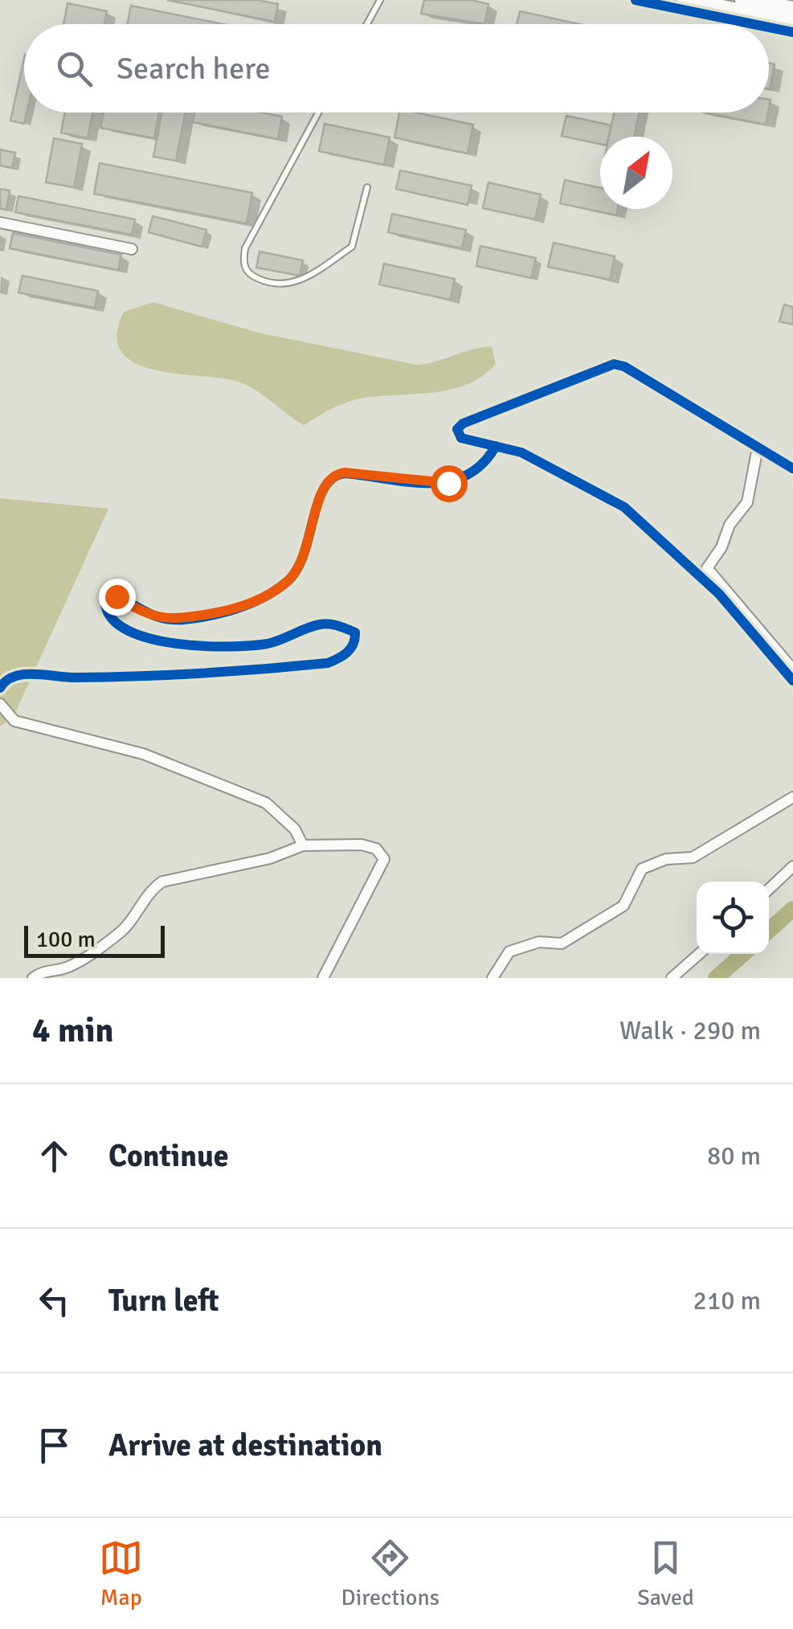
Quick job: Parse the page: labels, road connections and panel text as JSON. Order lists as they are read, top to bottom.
{
  "scale_bar": "100 m",
  "north": "top right",
  "page": {
    "search": "Search here",
    "scale": "100 m",
    "heading": ["4 min", "Walk · 290 m"],
    "list": [
      ["Continue", "80 m"],
      ["Turn left", "210 m"],
      "Arrive at destination"
    ],
    "nav": ["Map", "Directions", "Saved"]
  }
}
